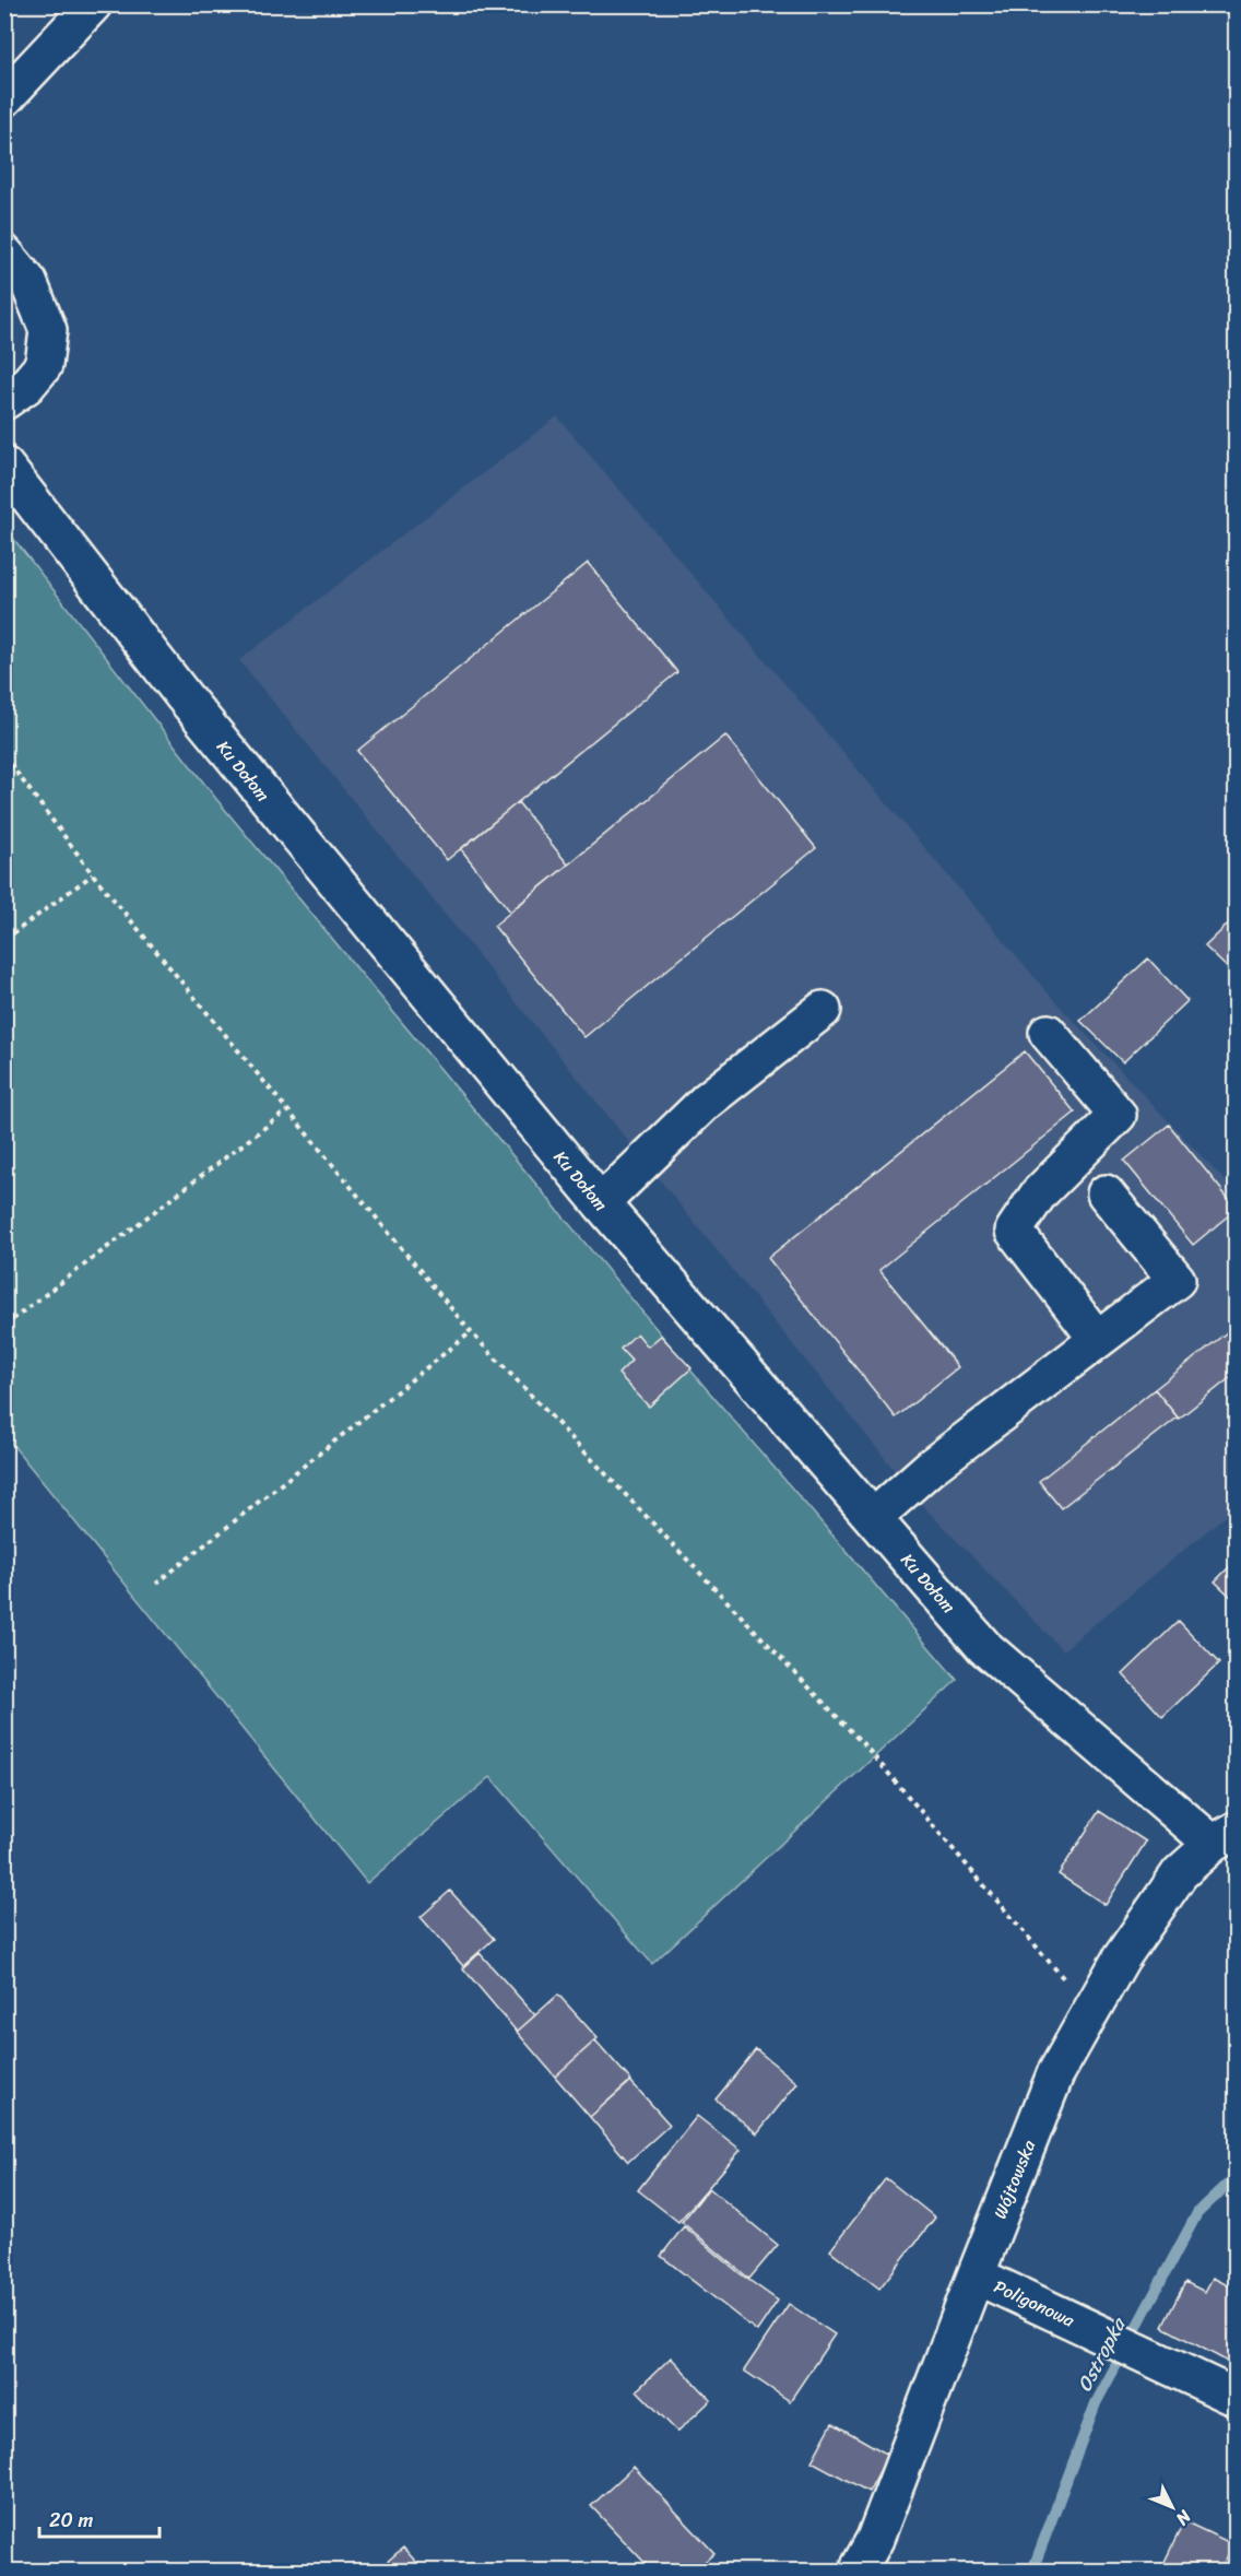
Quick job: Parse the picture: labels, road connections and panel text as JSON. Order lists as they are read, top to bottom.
{
  "streets": {
    "street": ["Ku Dołom", "Wójtowska", "Poligonowa"]
  },
  "crossings": [
    ["Ku Dołom", "Wójtowska"],
    ["Wójtowska", "Poligonowa"]
  ],
  "water": ["Ostropka"],
  "scale_bar": "20 m",
  "north": "bottom right"
}
